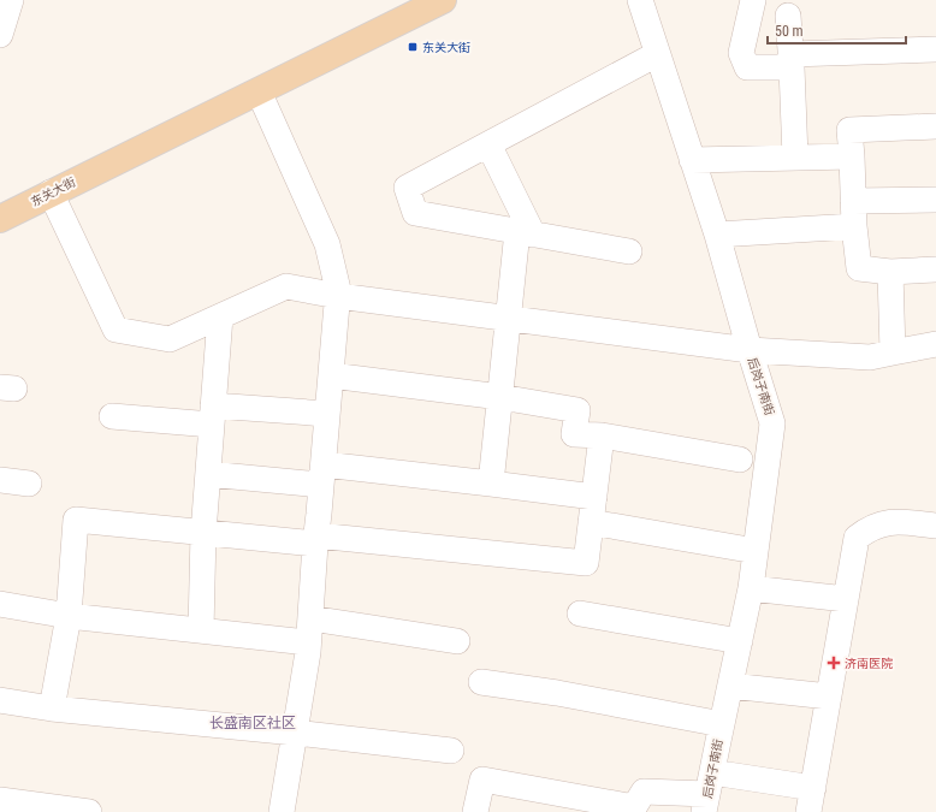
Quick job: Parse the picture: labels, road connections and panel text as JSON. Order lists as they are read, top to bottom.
{
  "streets": {
    "main road": ["东关大街"],
    "street": ["后岗子南街"]
  },
  "districts": ["长盛南区社区"],
  "places": {
    "transit": ["东关大街"],
    "health": ["济南医院"]
  },
  "scale_bar": "50 m"
}
